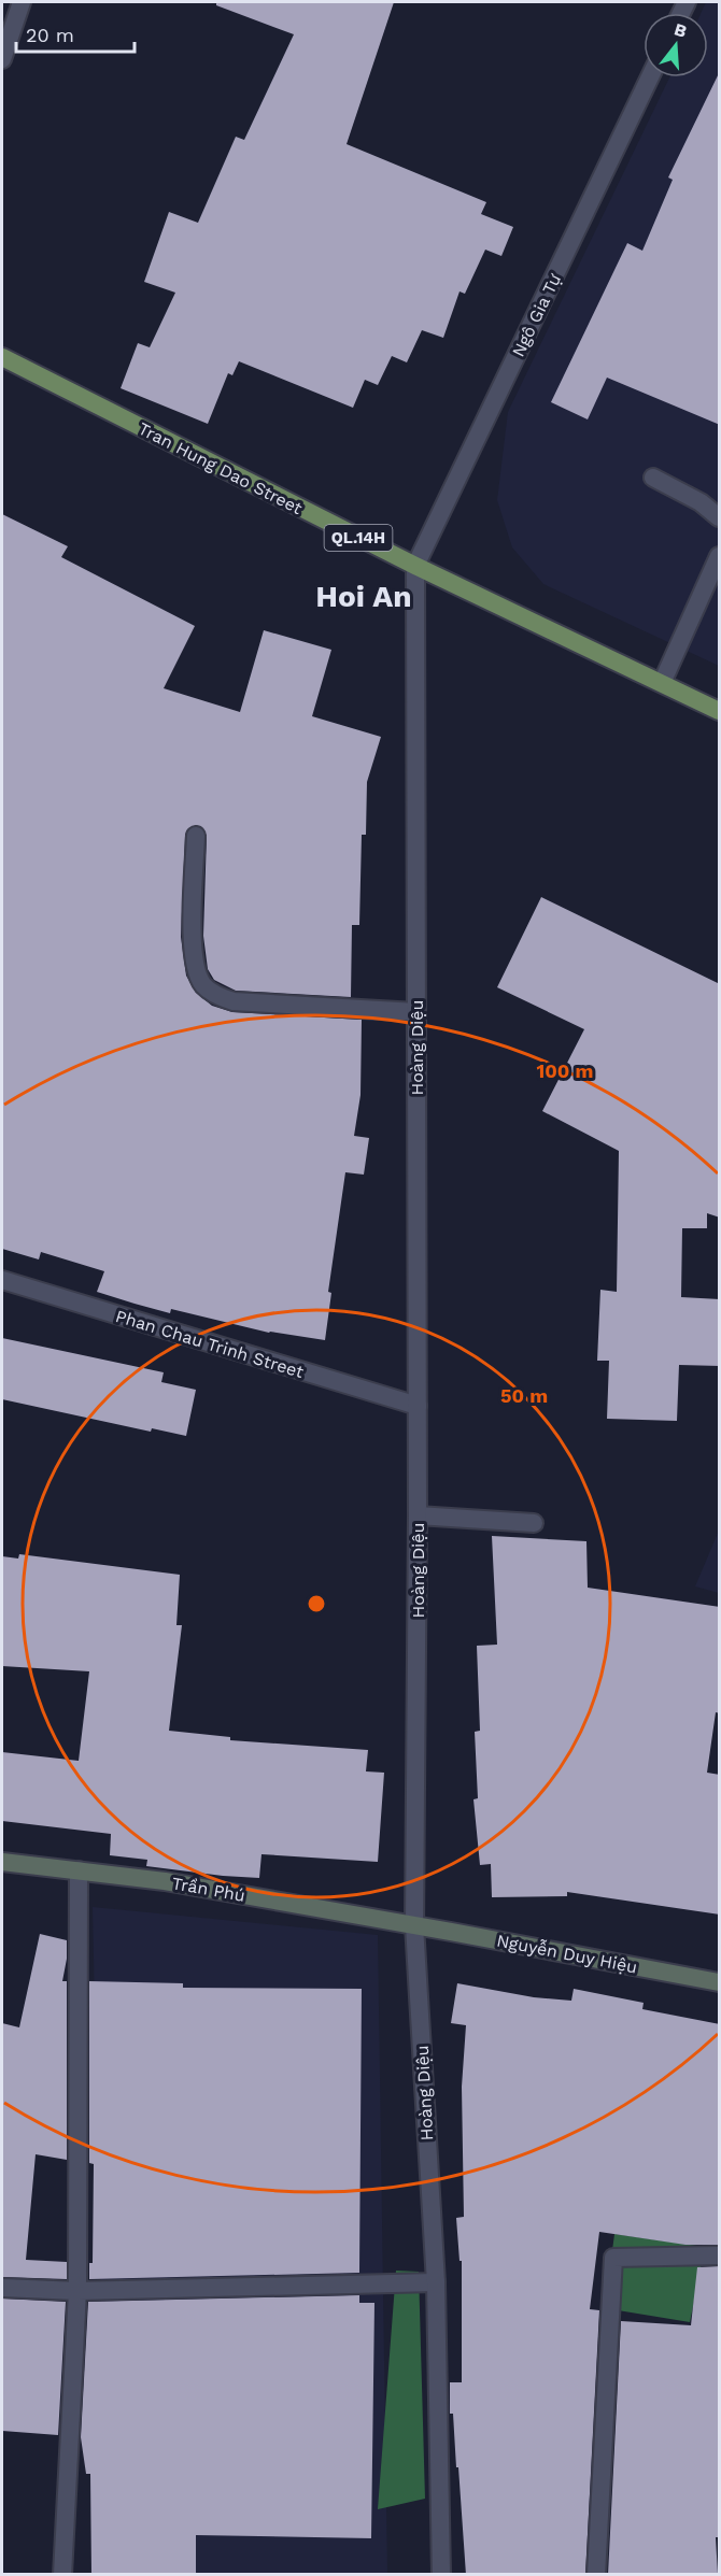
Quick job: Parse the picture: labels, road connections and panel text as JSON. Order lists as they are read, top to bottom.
{
  "streets": {
    "main road": [
      "Tran Hung Dao Street",
      "QL.14H",
      "Trần Phú",
      "Nguyễn Duy Hiệu"
    ],
    "street": ["Ngô Gia Tự", "Hoàng Diệu", "Phan Chau Trinh Street"]
  },
  "crossings": [
    ["Ngô Gia Tự", "Tran Hung Dao Street"],
    ["Ngô Gia Tự", "Hoàng Diệu"],
    ["Tran Hung Dao Street", "Hoàng Diệu"],
    ["Hoàng Diệu", "Phan Chau Trinh Street"],
    ["Hoàng Diệu", "Trần Phú"],
    ["Hoàng Diệu", "Nguyễn Duy Hiệu"],
    ["Trần Phú", "Nguyễn Duy Hiệu"]
  ],
  "districts": ["Hoi An"],
  "scale_bar": "20 m",
  "north": "top",
  "rings": ["100 m", "50 m"]
}
